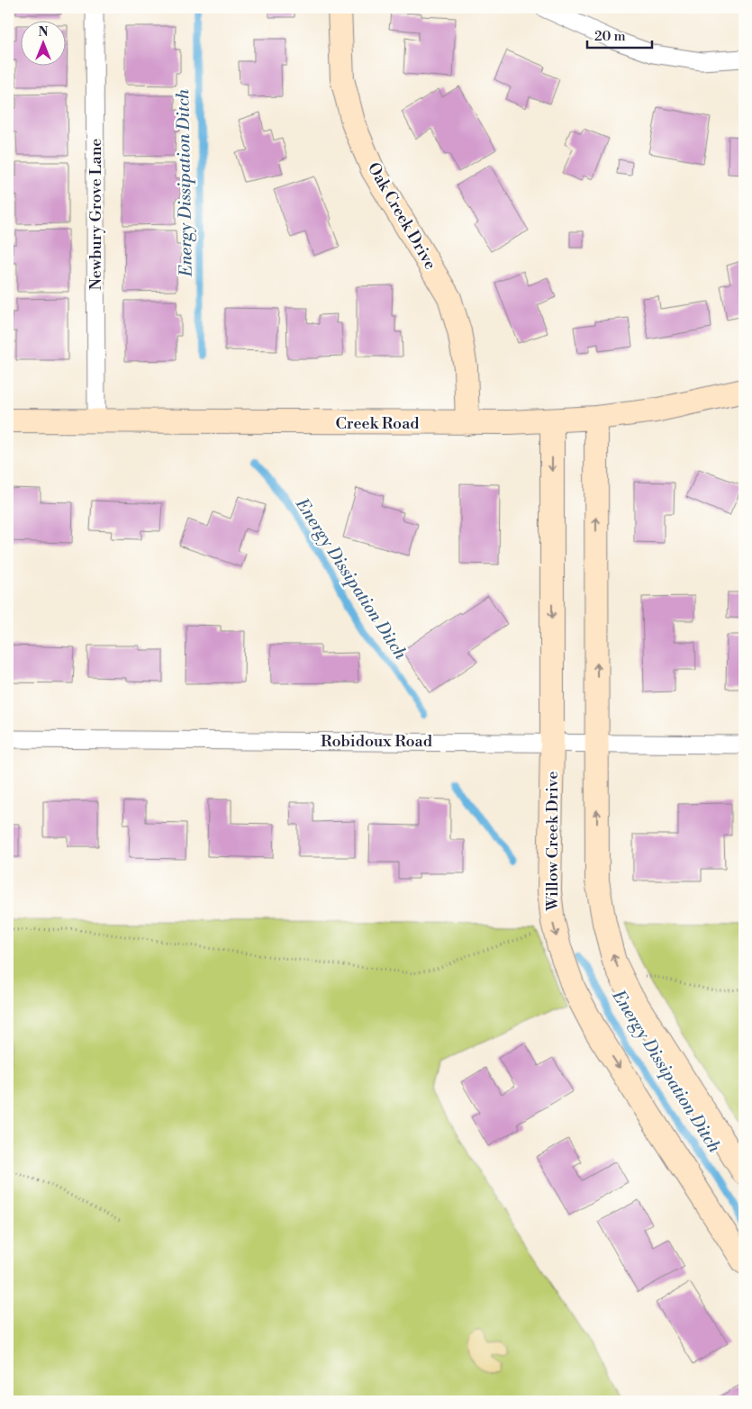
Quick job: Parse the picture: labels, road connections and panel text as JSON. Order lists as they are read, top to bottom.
{
  "streets": {
    "street": [
      "Newbury Grove Lane",
      "Oak Creek Drive",
      "Creek Road",
      "Robidoux Road",
      "Willow Creek Drive"
    ]
  },
  "crossings": [
    ["Newbury Grove Lane", "Creek Road"],
    ["Oak Creek Drive", "Creek Road"],
    ["Creek Road", "Willow Creek Drive"],
    ["Robidoux Road", "Willow Creek Drive"]
  ],
  "water": ["Energy Dissipation Ditch"],
  "scale_bar": "20 m",
  "north": "top"
}
